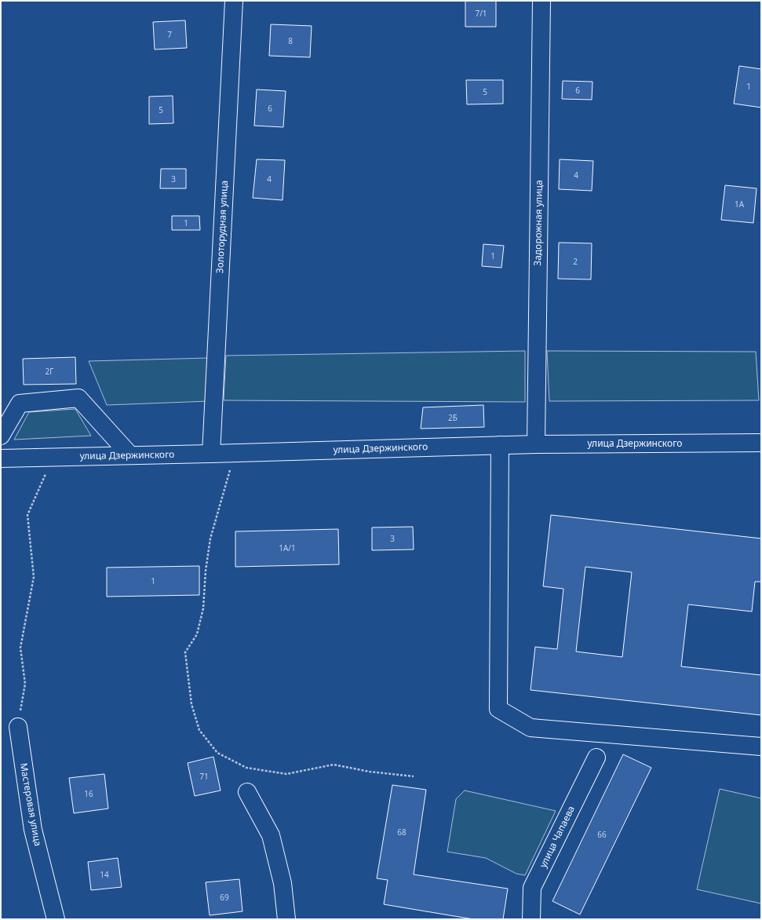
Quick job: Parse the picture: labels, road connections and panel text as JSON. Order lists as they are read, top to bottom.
{
  "streets": {
    "street": [
      "Задорожная улица",
      "Золоторудная улица",
      "улица Дзержинского",
      "Мастеровая улица",
      "улица Чапаева"
    ]
  },
  "crossings": [
    ["Задорожная улица", "улица Дзержинского"],
    ["Золоторудная улица", "улица Дзержинского"]
  ],
  "house_numbers": [
    "7/1",
    "7",
    "8",
    "1",
    "6",
    "5",
    "6",
    "5",
    "4",
    "3",
    "4",
    "1А",
    "1",
    "1",
    "2",
    "2Г",
    "2Б",
    "3",
    "1А/1",
    "1",
    "71",
    "16",
    "68",
    "66",
    "14",
    "69"
  ]
}
